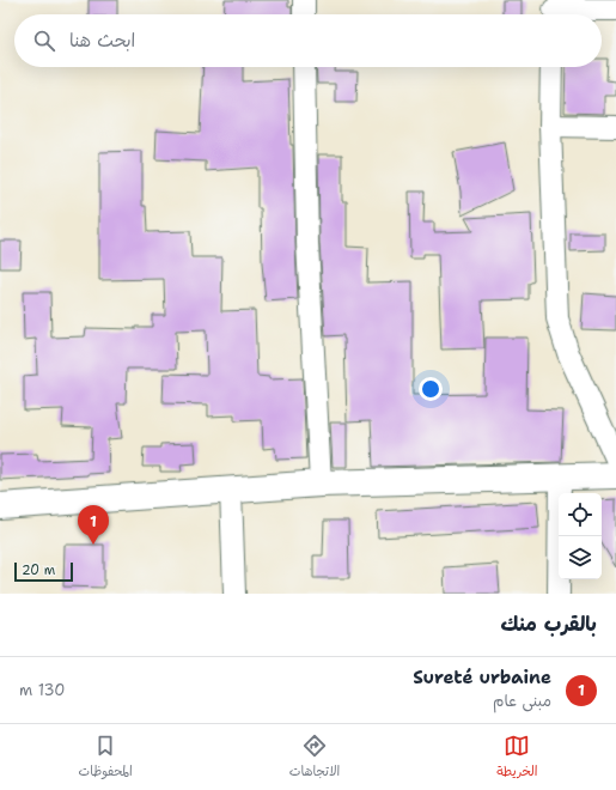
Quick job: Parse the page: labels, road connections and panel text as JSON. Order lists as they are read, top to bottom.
{
  "scale_bar": "20 m",
  "page": {
    "search": "ابحث هنا",
    "pins": "1",
    "scale": "20 m",
    "heading": "بالقرب منك",
    "list": [
      {
        "mark": "1",
        "name": "Sureté urbaine",
        "note": "مبنى عام",
        "value": "130 m"
      }
    ],
    "nav": ["الخريطة", "الاتجاهات", "المحفوظات"]
  }
}
